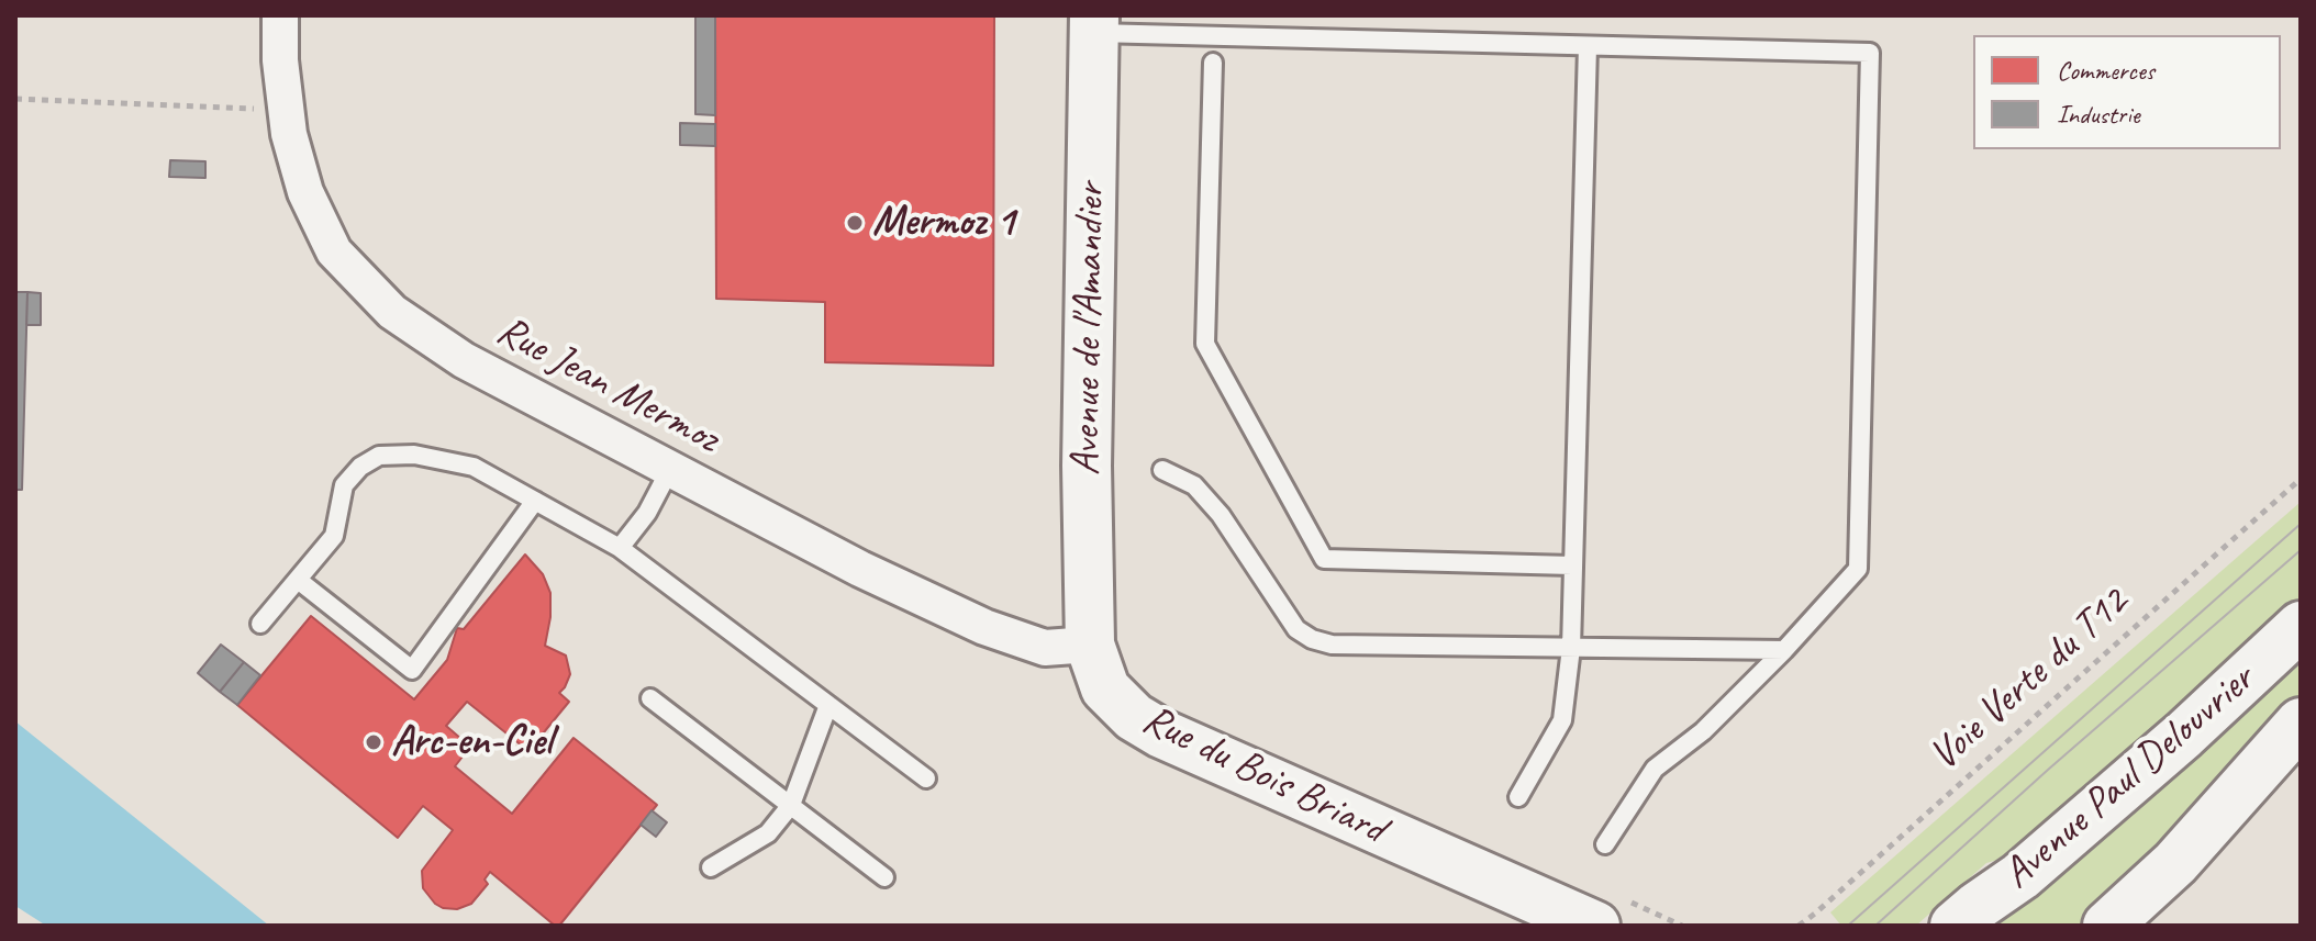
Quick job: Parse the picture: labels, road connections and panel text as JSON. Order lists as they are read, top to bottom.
{
  "streets": {
    "main road": ["Avenue de l'Amandier", "Rue du Bois Briard", "Avenue Paul Delouvrier"],
    "street": ["Rue Jean Mermoz"],
    "path": ["Voie Verte du T12"]
  },
  "crossings": [
    ["Avenue de l'Amandier", "Rue Jean Mermoz"],
    ["Avenue de l'Amandier", "Rue du Bois Briard"],
    ["Rue Jean Mermoz", "Rue du Bois Briard"]
  ],
  "places": ["Mermoz 1", "Arc-en-Ciel"],
  "legend": ["Commerces", "Industrie"]
}
